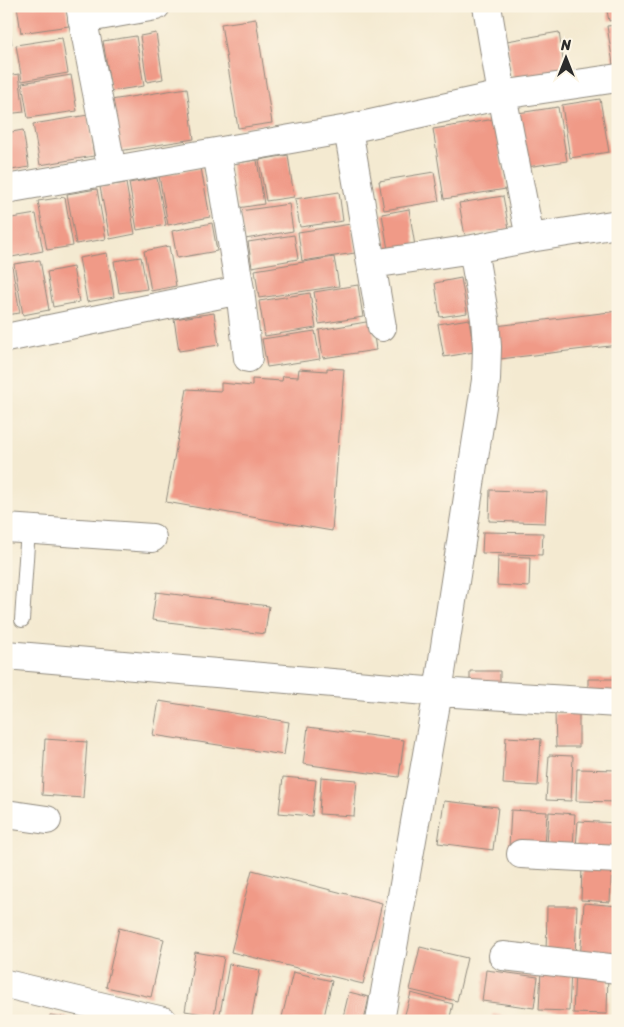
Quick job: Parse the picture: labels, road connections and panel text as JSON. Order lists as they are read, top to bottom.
{
  "north": "top"
}
